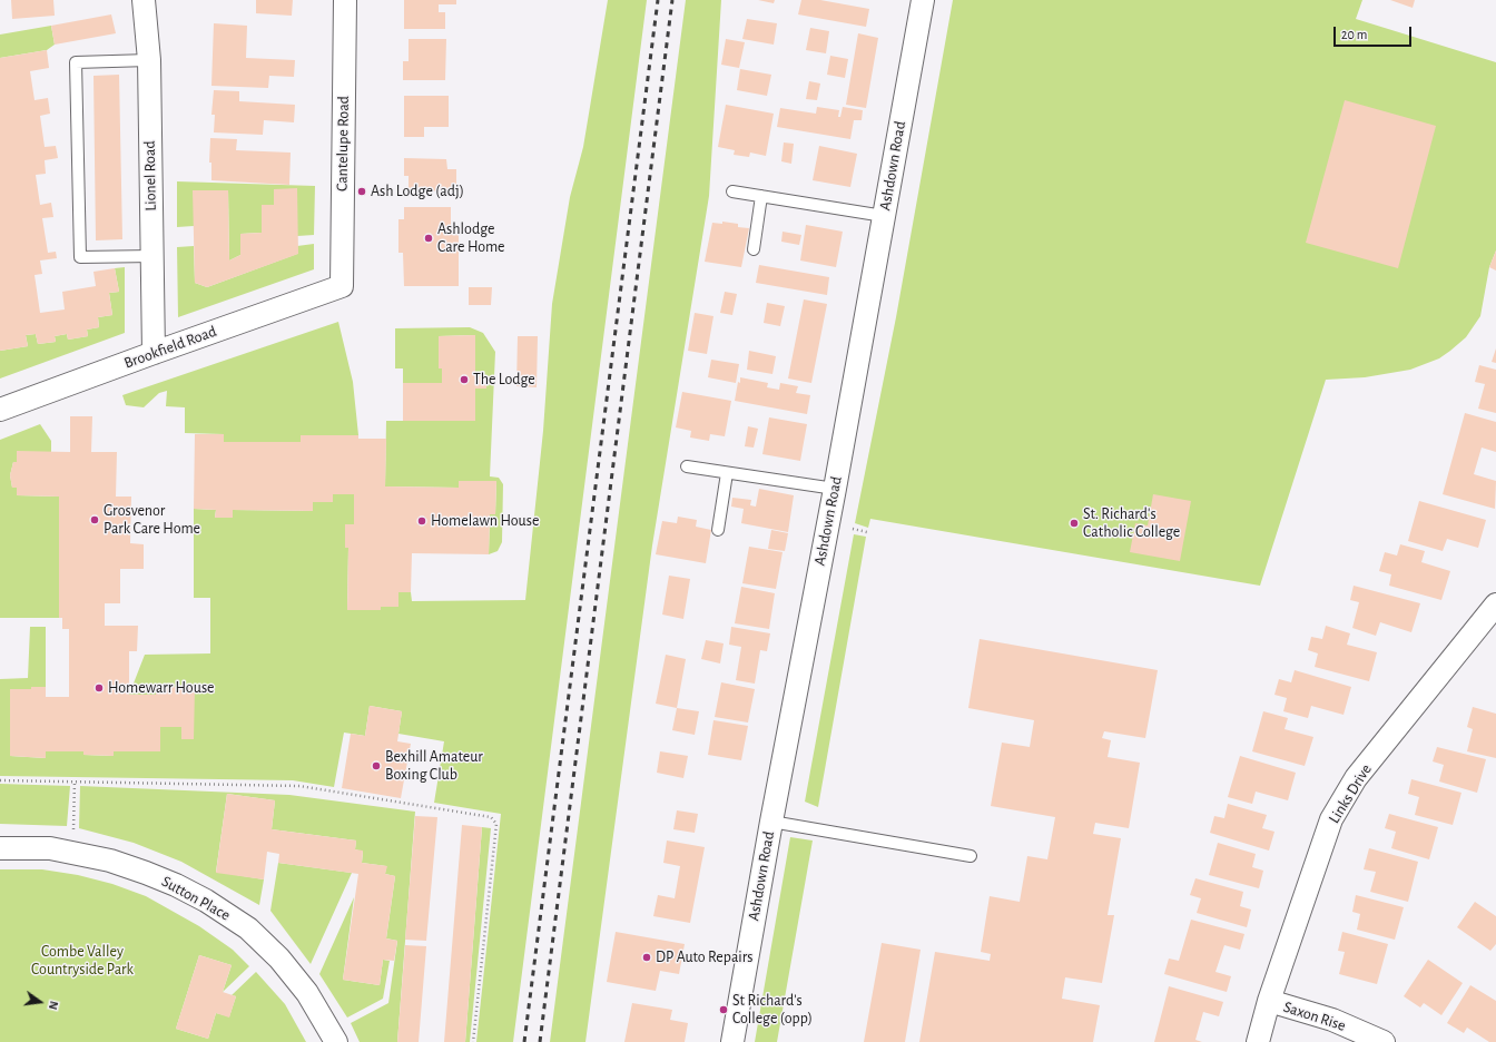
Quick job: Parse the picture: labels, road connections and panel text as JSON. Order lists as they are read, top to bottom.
{
  "streets": {
    "street": [
      "Cantelupe Road",
      "Ashdown Road",
      "Lionel Road",
      "Brookfield Road",
      "Links Drive",
      "Sutton Place",
      "Saxon Rise"
    ]
  },
  "crossings": [
    ["Cantelupe Road", "Brookfield Road"],
    ["Lionel Road", "Brookfield Road"],
    ["Links Drive", "Saxon Rise"]
  ],
  "parks": ["Combe Valley Countryside Park"],
  "places": [
    "Ash Lodge (adj)",
    "Ashlodge Care Home",
    "The Lodge",
    "Grosvenor Park Care Home",
    "Homelawn House",
    "St. Richard's Catholic College",
    "Homewarr House",
    "Bexhill Amateur Boxing Club",
    "DP Auto Repairs",
    "St Richard's College (opp)"
  ],
  "scale_bar": "20 m",
  "north": "right"
}
